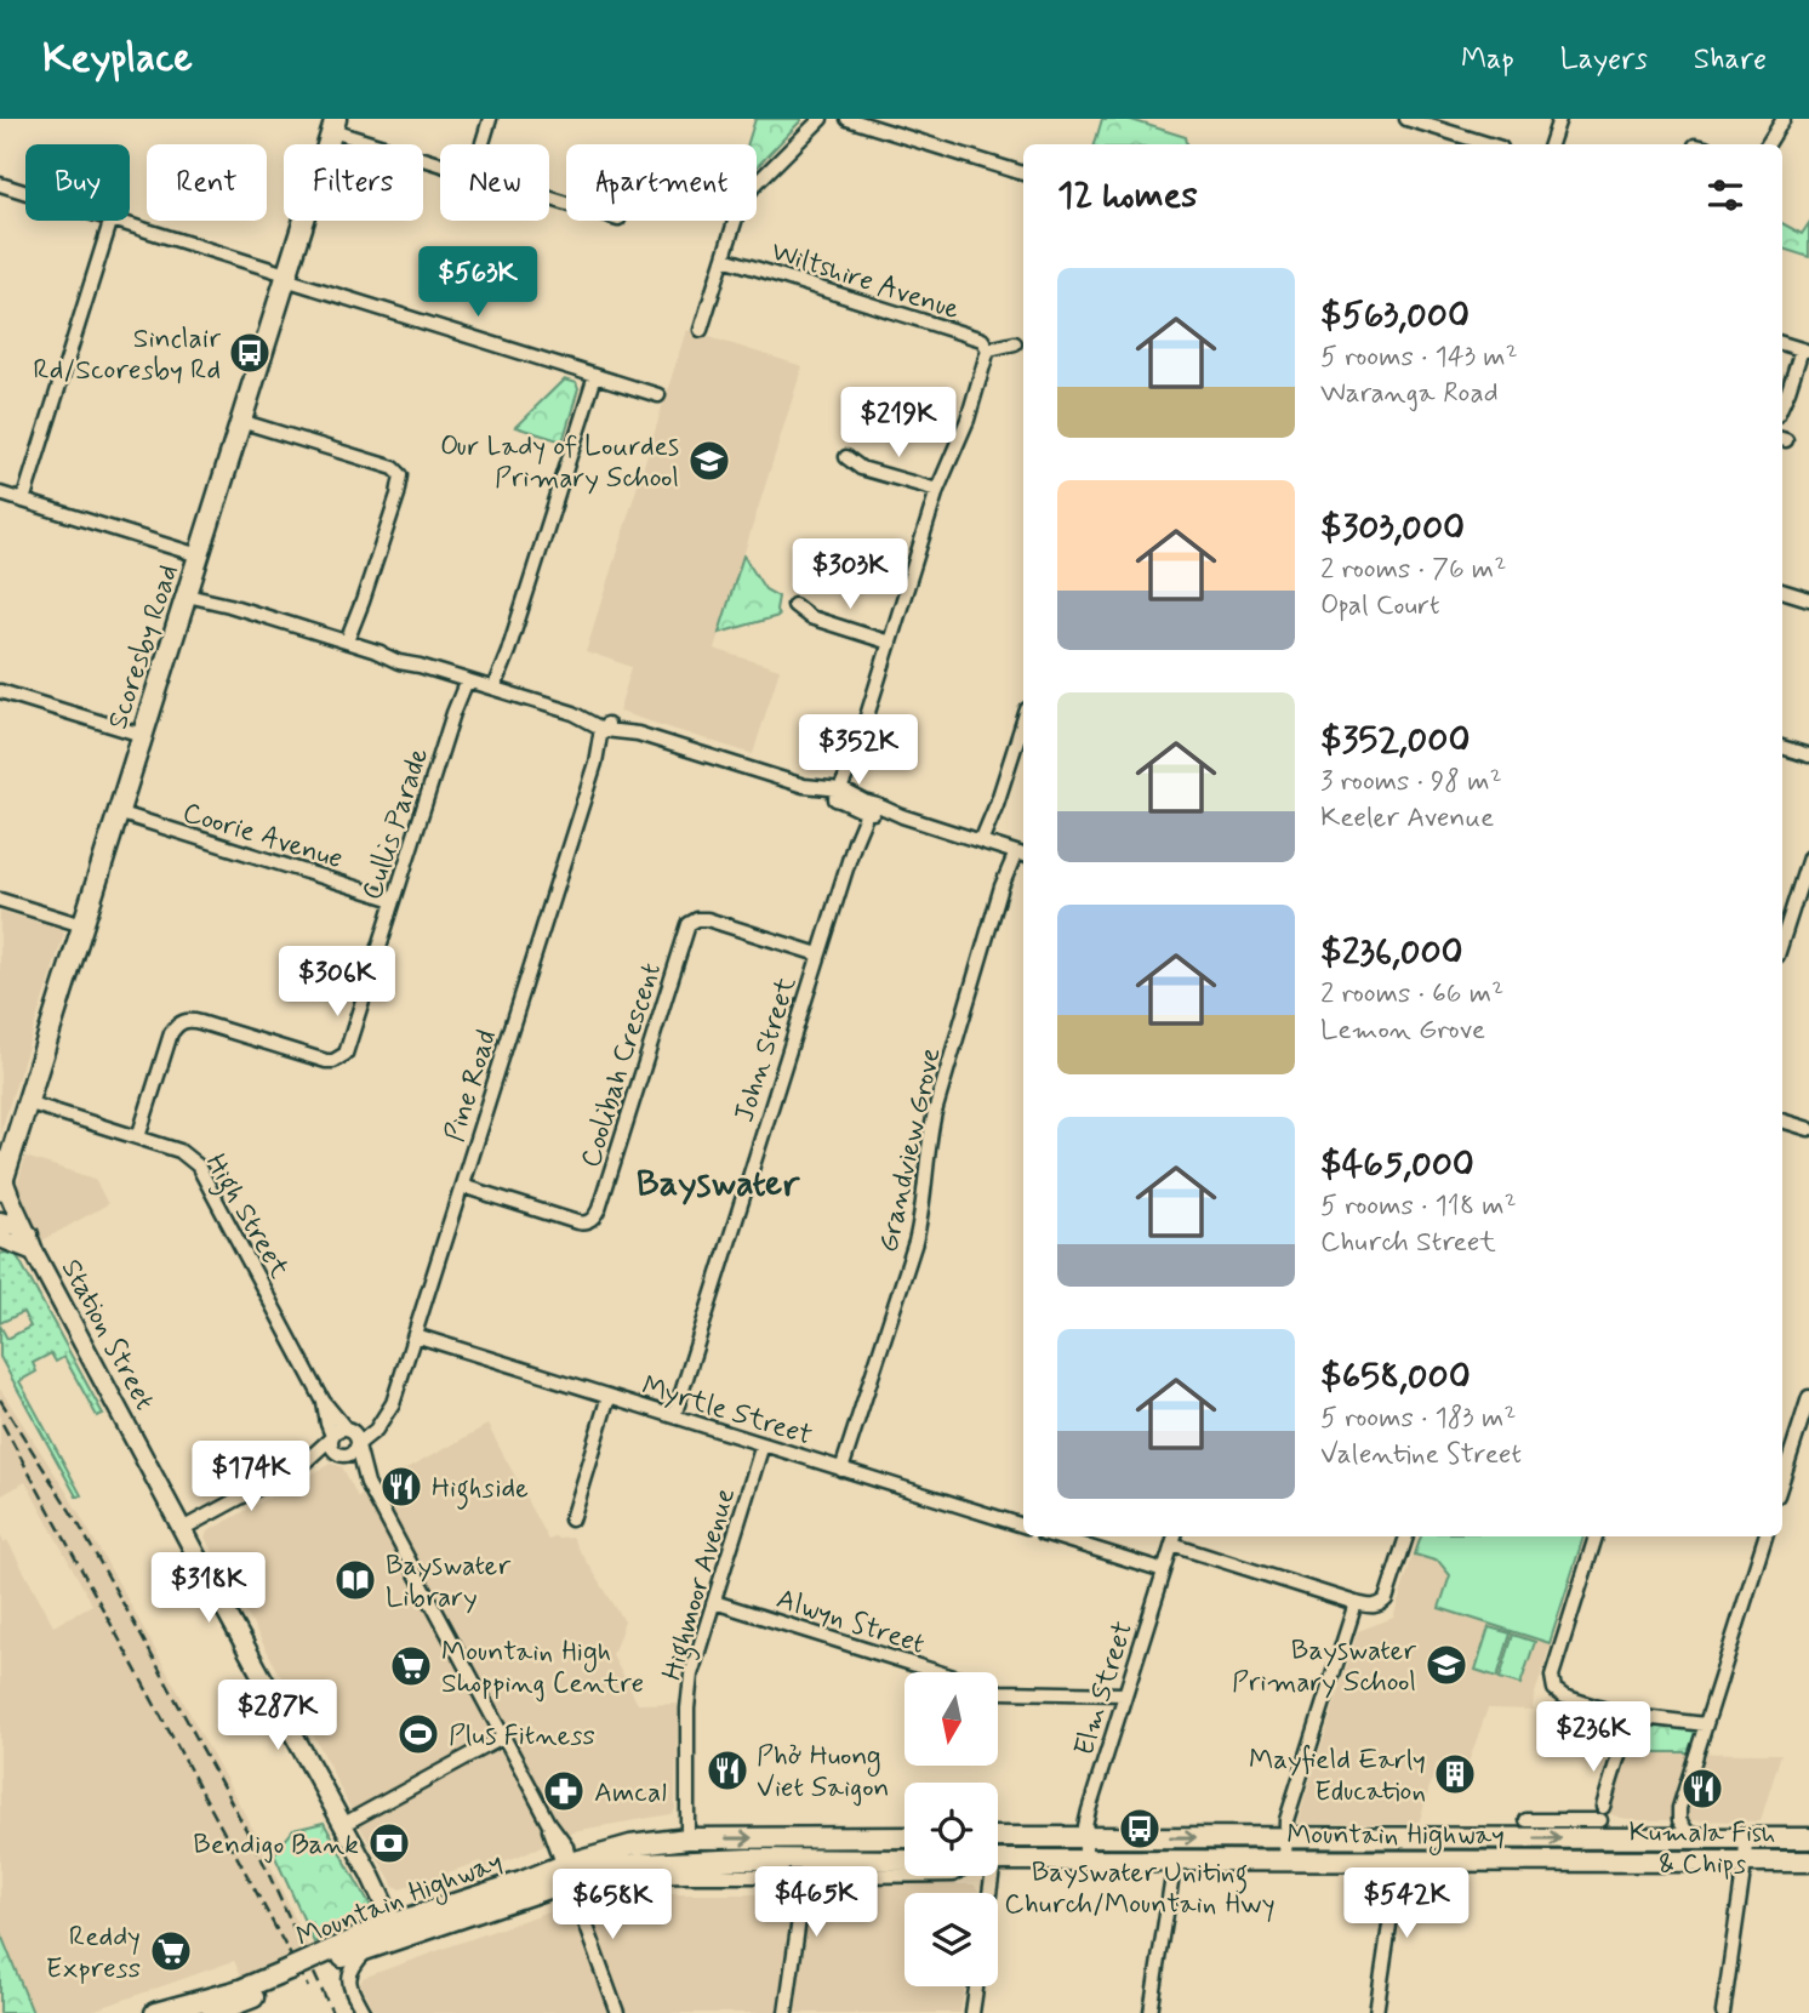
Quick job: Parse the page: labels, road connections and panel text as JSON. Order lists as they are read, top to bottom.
{
  "streets": {
    "main road": ["Scoresby Road", "Station Street", "Mountain Highway"],
    "street": [
      "Wiltshire Avenue",
      "Cullis Parade",
      "Coorie Avenue",
      "John Street",
      "Coolibah Crescent",
      "Pine Road",
      "Grandview Grove",
      "High Street",
      "Myrtle Street",
      "Highmoor Avenue",
      "Alwyn Street",
      "Elm Street"
    ]
  },
  "crossings": [
    ["Scoresby Road", "Coorie Avenue"],
    ["Scoresby Road", "High Street"],
    ["Scoresby Road", "Station Street"],
    ["Cullis Parade", "Coorie Avenue"],
    ["Cullis Parade", "High Street"],
    ["John Street", "Coolibah Crescent"],
    ["John Street", "Myrtle Street"],
    ["Coolibah Crescent", "Pine Road"],
    ["Pine Road", "High Street"],
    ["Pine Road", "Myrtle Street"],
    ["Grandview Grove", "Myrtle Street"],
    ["Station Street", "Mountain Highway"],
    ["Myrtle Street", "Highmoor Avenue"],
    ["Highmoor Avenue", "Alwyn Street"],
    ["Highmoor Avenue", "Mountain Highway"],
    ["Alwyn Street", "Elm Street"],
    ["Elm Street", "Mountain Highway"]
  ],
  "districts": ["Bayswater"],
  "places": {
    "bus stop": ["Sinclair Rd/Scoresby Rd", "Bayswater Uniting Church/Mountain Hwy"],
    "school or university": ["Our Lady of Lourdes Primary School", "Bayswater Primary School"],
    "restaurant": ["Highside", "Phở Huong Viet Saigon", "Kumala Fish & Chips"],
    "library": ["Bayswater Library"],
    "supermarket": ["Mountain High Shopping Centre", "Reddy Express"],
    "sports": ["Plus Fitness"],
    "building": ["Mayfield Early Education"],
    "pharmacy": ["Amcal"],
    "bank": ["Bendigo Bank"]
  },
  "north": "bottom",
  "page": {
    "header": "Keyplace",
    "nav": ["Map", "Layers", "Share"],
    "chip": [
      "Buy",
      "Rent",
      "Filters",
      "New",
      "Apartment"
    ],
    "heading": "12 homes",
    "price": [
      "$563K",
      "$219K",
      "$303K",
      "$352K",
      "$306K",
      "$174K",
      "$318K",
      "$287K",
      "$236K",
      "$465K",
      "$542K",
      "$658K"
    ],
    "list": [
      {
        "name": "$563,000",
        "note": "5 rooms · 143 m² · Waranga Road"
      },
      {
        "name": "$303,000",
        "note": "2 rooms · 76 m² · Opal Court"
      },
      {
        "name": "$352,000",
        "note": "3 rooms · 98 m² · Keeler Avenue"
      },
      {
        "name": "$236,000",
        "note": "2 rooms · 66 m² · Lemon Grove"
      },
      {
        "name": "$465,000",
        "note": "5 rooms · 118 m² · Church Street"
      },
      {
        "name": "$658,000",
        "note": "5 rooms · 183 m² · Valentine Street"
      }
    ]
  }
}
